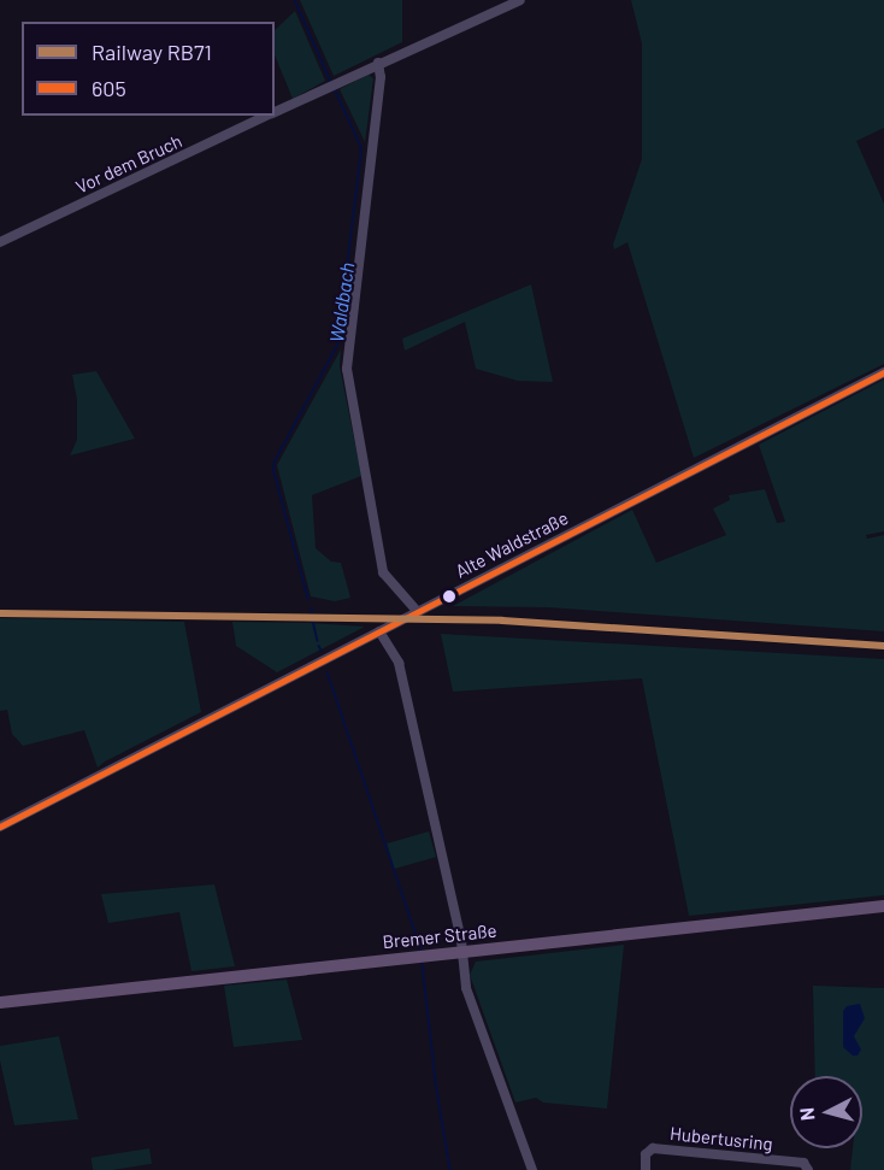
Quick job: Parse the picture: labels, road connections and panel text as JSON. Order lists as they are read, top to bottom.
{
  "streets": {
    "main road": ["Bremer Straße"],
    "street": ["Vor dem Bruch", "Alte Waldstraße", "Hubertusring"]
  },
  "water": ["Waldbach"],
  "lines": ["transit line 605", "rail line RB71"],
  "legend": ["Railway RB71", "605"],
  "north": "left"
}
